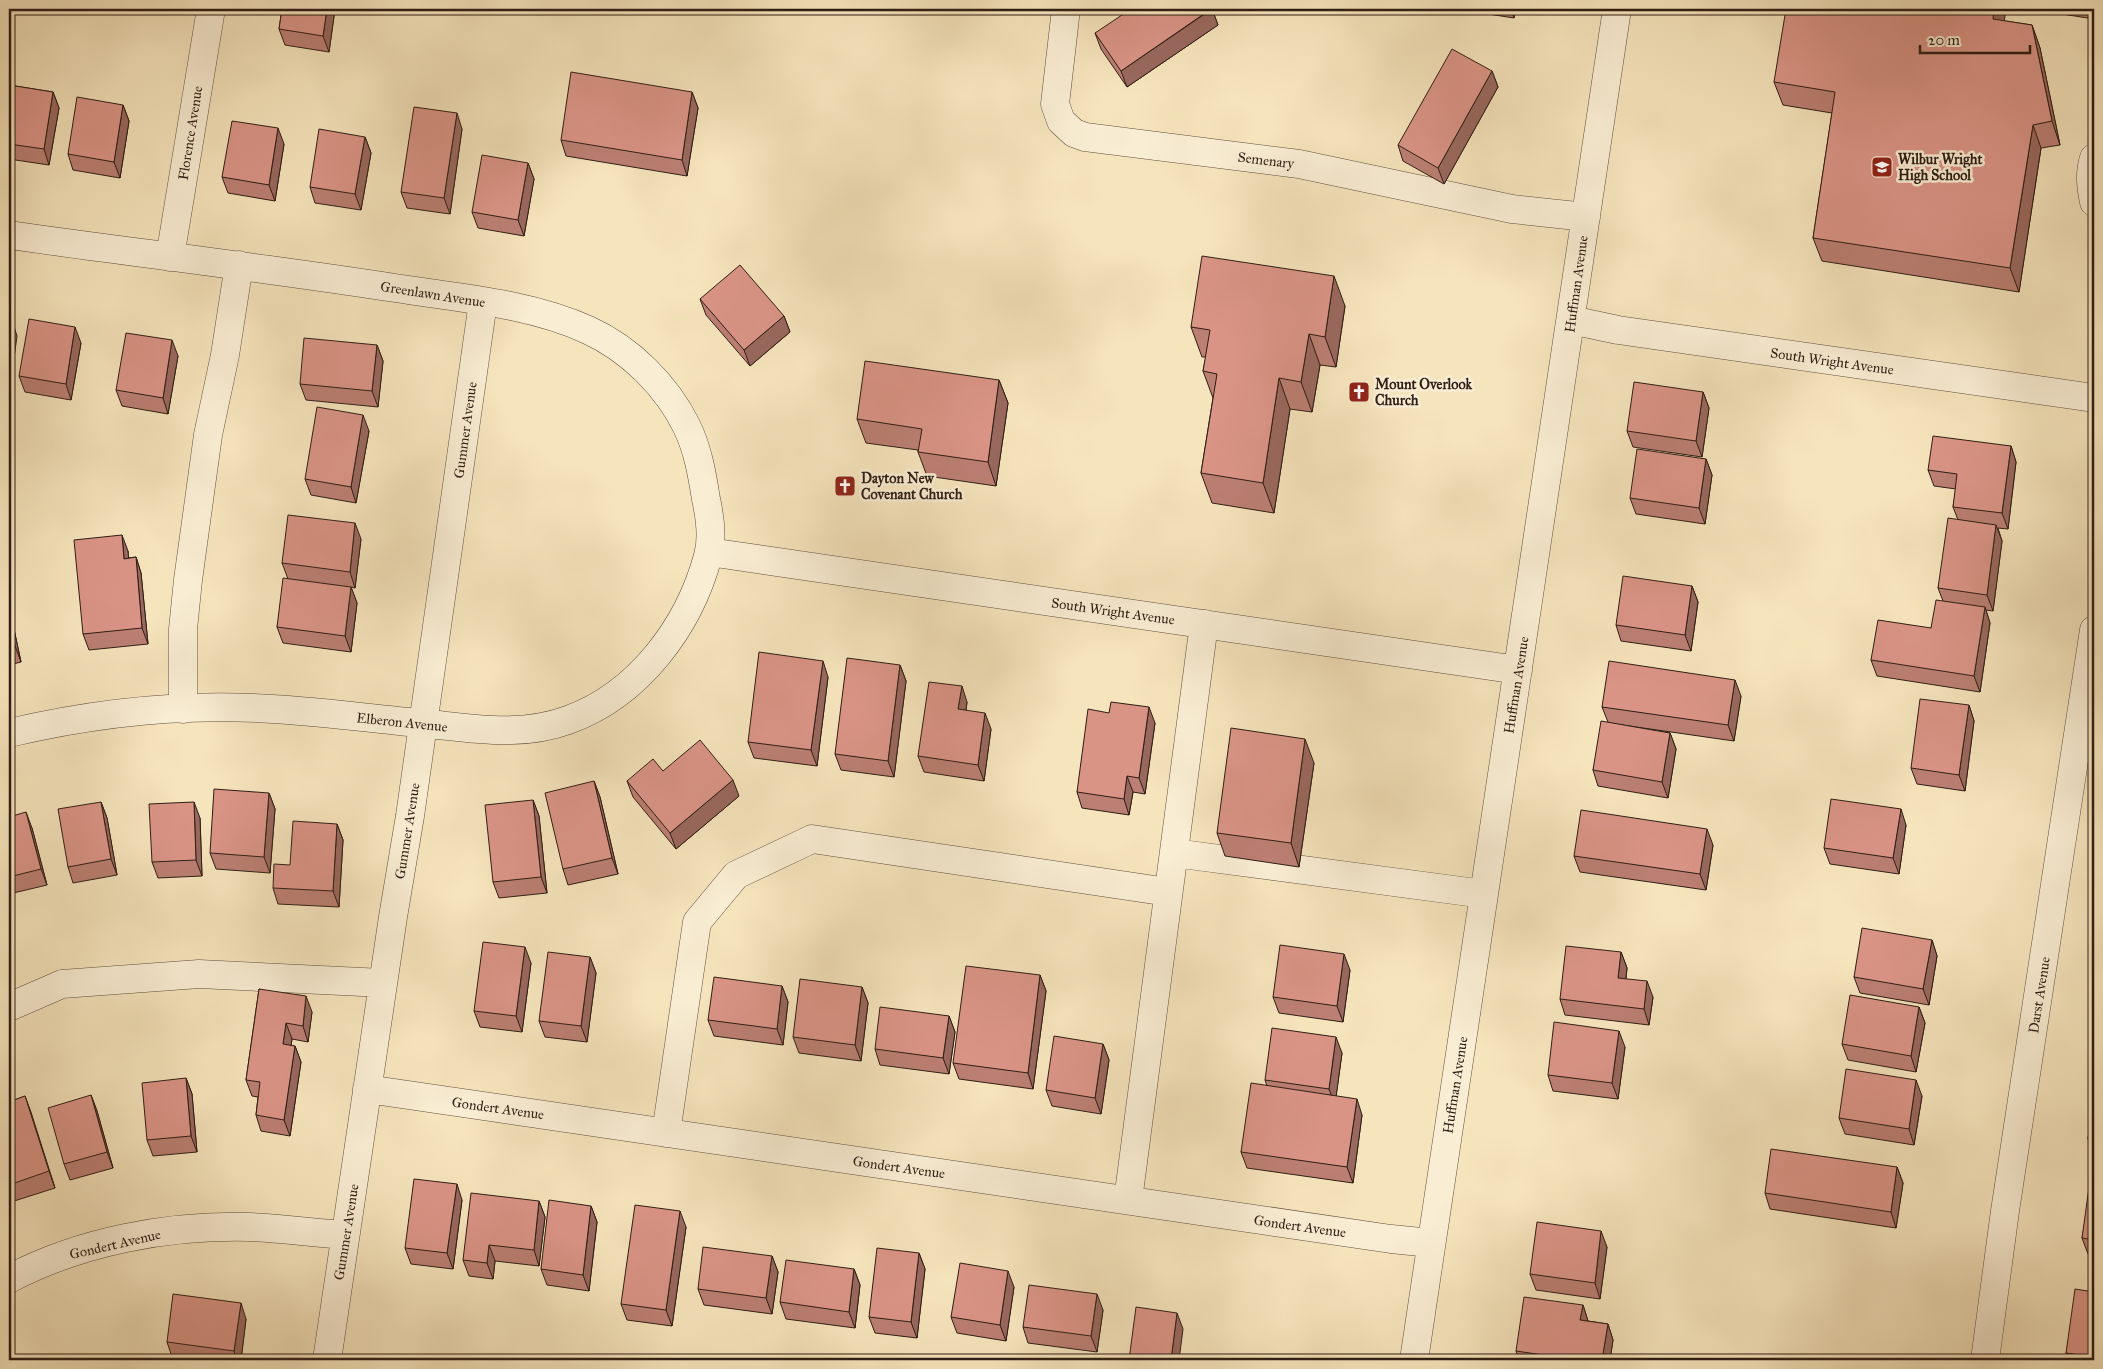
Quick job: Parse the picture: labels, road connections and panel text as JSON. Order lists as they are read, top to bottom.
{
  "streets": {
    "street": [
      "Florence Avenue",
      "Semenary",
      "Huffman Avenue",
      "Greenlawn Avenue",
      "South Wright Avenue",
      "Gummer Avenue",
      "Elberon Avenue",
      "Darst Avenue",
      "Gondert Avenue"
    ]
  },
  "crossings": [
    ["Florence Avenue", "Greenlawn Avenue"],
    ["Semenary", "Huffman Avenue"],
    ["Huffman Avenue", "South Wright Avenue"],
    ["Huffman Avenue", "Gondert Avenue"],
    ["Greenlawn Avenue", "South Wright Avenue"],
    ["Greenlawn Avenue", "Gummer Avenue"],
    ["Greenlawn Avenue", "Elberon Avenue"],
    ["South Wright Avenue", "Elberon Avenue"],
    ["Gummer Avenue", "Elberon Avenue"],
    ["Gummer Avenue", "Gondert Avenue"]
  ],
  "places": {
    "school or university": ["Wilbur Wright High School"],
    "church": ["Mount Overlook Church", "Dayton New Covenant Church"]
  },
  "scale_bar": "20 m"
}
